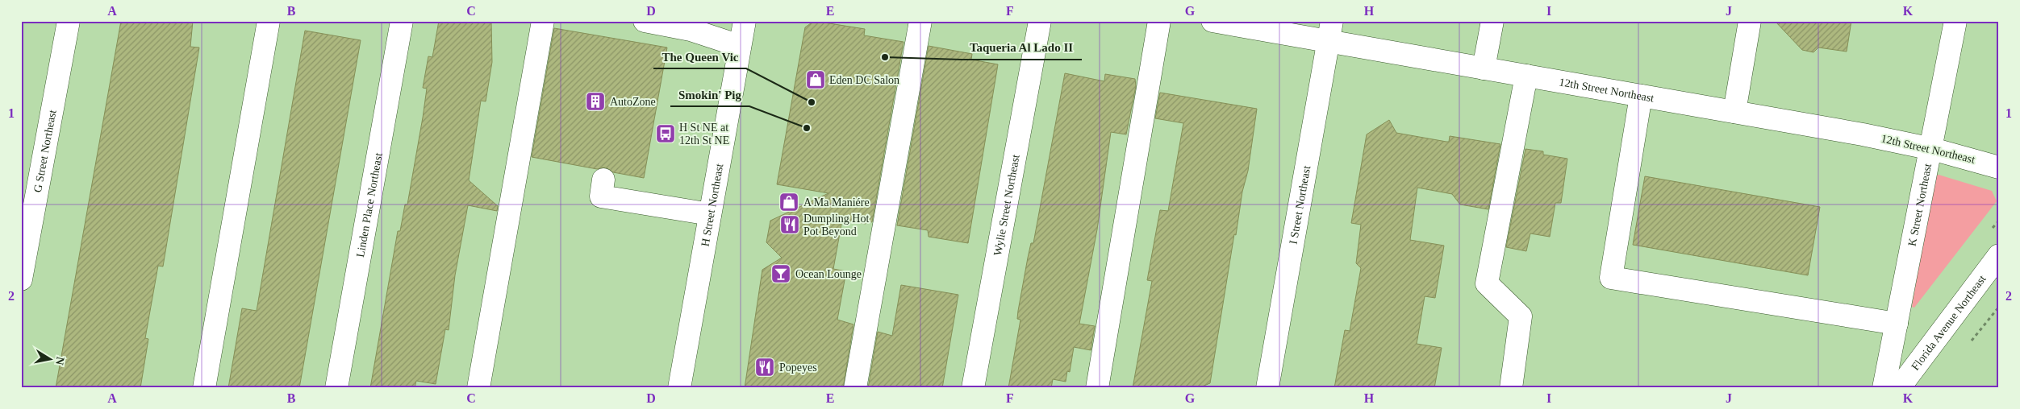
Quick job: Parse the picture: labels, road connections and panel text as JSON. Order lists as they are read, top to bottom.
{
  "streets": {
    "street": [
      "12th Street Northeast",
      "G Street Northeast",
      "Linden Place Northeast",
      "H Street Northeast",
      "Wylie Street Northeast",
      "I Street Northeast",
      "K Street Northeast",
      "Florida Avenue Northeast"
    ]
  },
  "crossings": [
    ["12th Street Northeast", "I Street Northeast"],
    ["12th Street Northeast", "K Street Northeast"]
  ],
  "places": {
    "other": ["Taqueria Al Lado II", "The Queen Vic", "Smokin' Pig"],
    "shop": ["Eden DC Salon", "A Ma Maniére"],
    "building": ["AutoZone"],
    "bus stop": ["H St NE at 12th St NE"],
    "restaurant": ["Dumpling Hot Pot Beyond", "Popeyes"],
    "bar": ["Ocean Lounge"]
  },
  "north": "right",
  "grid": {
    "columns": [
      "A",
      "B",
      "C",
      "D",
      "E",
      "F",
      "G",
      "H",
      "I",
      "J",
      "K"
    ],
    "rows": ["1", "2"]
  }
}
